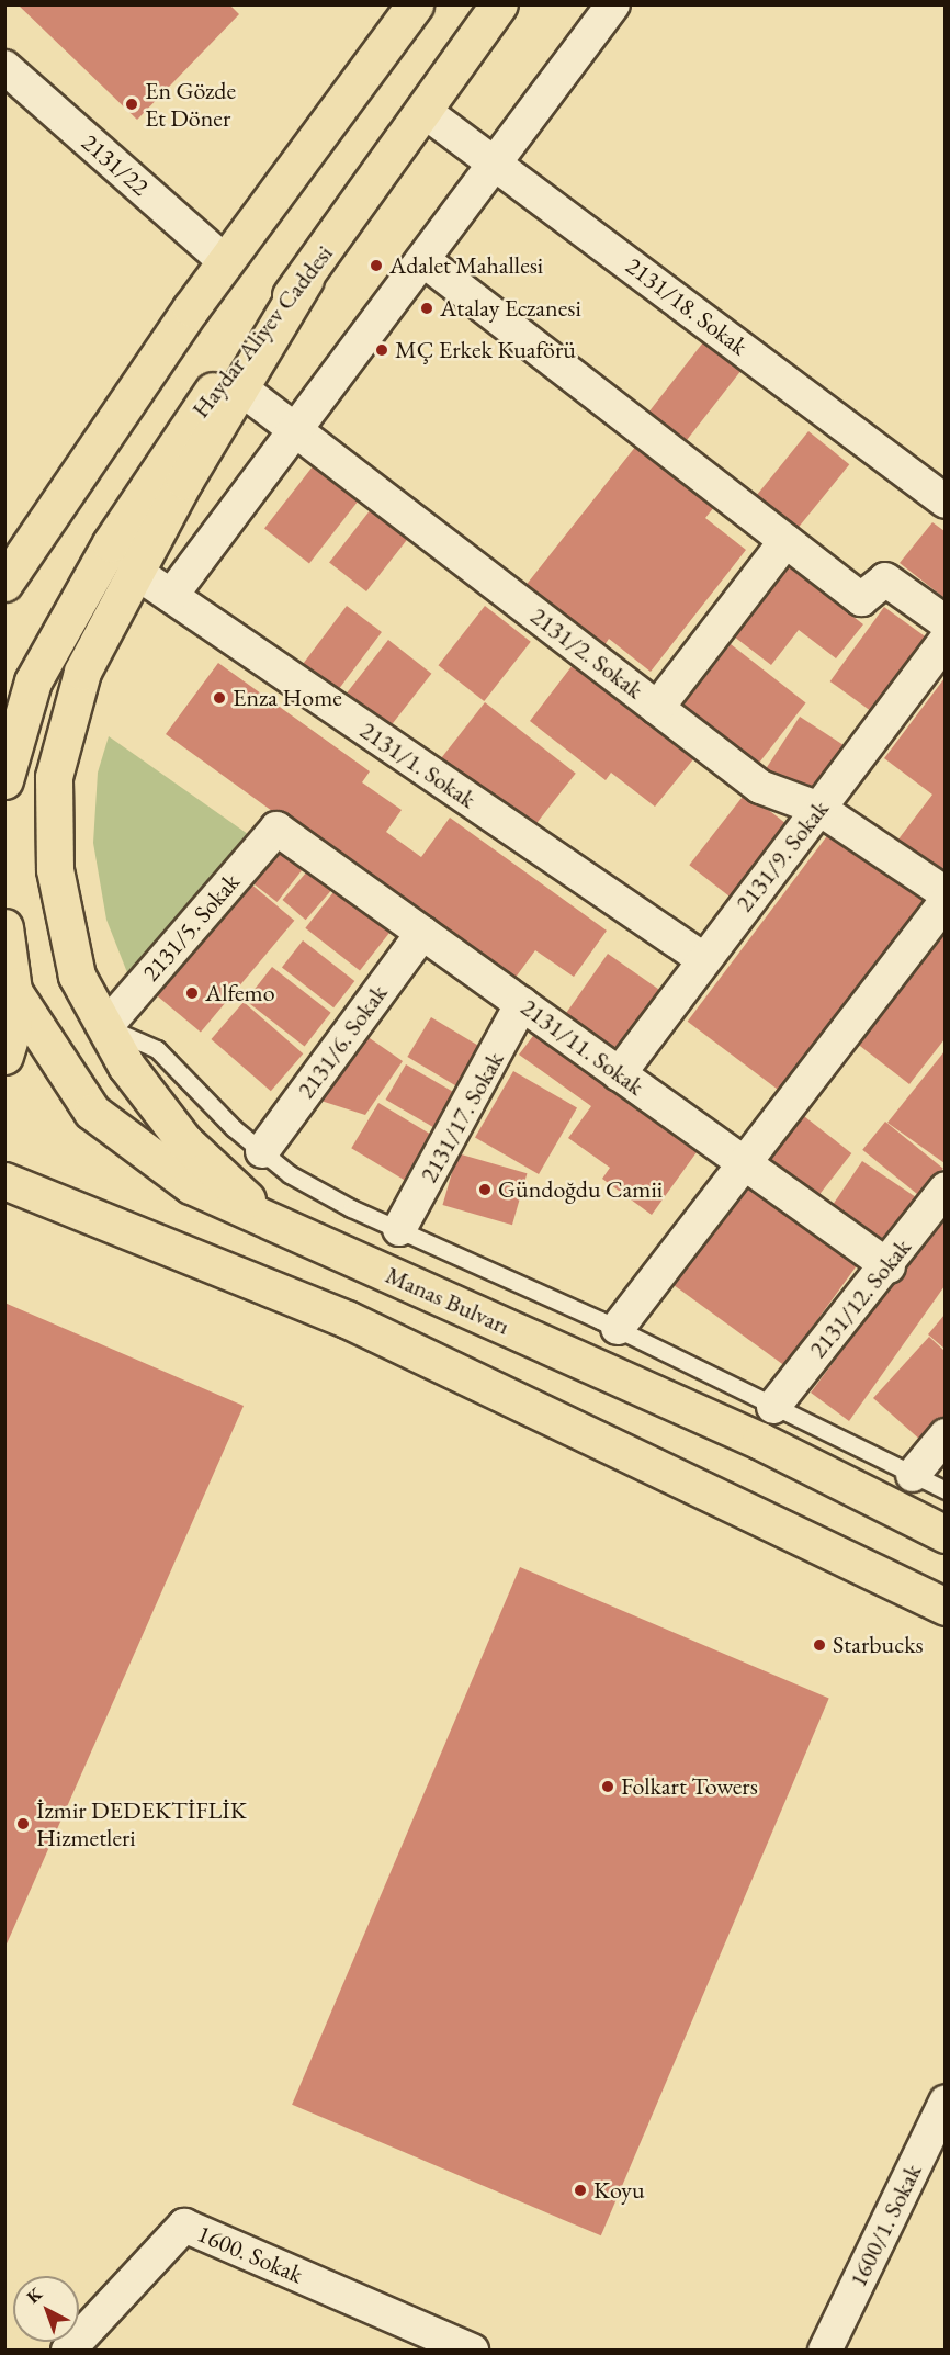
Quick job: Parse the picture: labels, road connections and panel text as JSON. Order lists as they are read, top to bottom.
{
  "streets": {
    "main road": ["Haydar Aliyev Caddesi", "Manas Bulvarı"],
    "street": [
      "2131/22",
      "2131/18. Sokak",
      "2131/2. Sokak",
      "2131/1. Sokak",
      "2131/9. Sokak",
      "2131/5. Sokak",
      "2131/6. Sokak",
      "2131/11. Sokak",
      "2131/17. Sokak",
      "2131/12. Sokak",
      "1600/1. Sokak",
      "1600. Sokak"
    ]
  },
  "crossings": [
    ["2131/18. Sokak", "Haydar Aliyev Caddesi"],
    ["2131/2. Sokak", "2131/9. Sokak"],
    ["2131/1. Sokak", "2131/9. Sokak"],
    ["2131/9. Sokak", "2131/11. Sokak"],
    ["2131/5. Sokak", "2131/11. Sokak"],
    ["2131/6. Sokak", "2131/11. Sokak"],
    ["2131/11. Sokak", "2131/17. Sokak"],
    ["2131/11. Sokak", "2131/12. Sokak"]
  ],
  "places": [
    "En Gözde Et Döner",
    "Adalet Mahallesi",
    "Atalay Eczanesi",
    "MÇ Erkek Kuaförü",
    "Enza Home",
    "Alfemo",
    "Gündoğdu Camii",
    "Starbucks",
    "Folkart Towers",
    "İzmir DEDEKTİFLİK Hizmetleri",
    "Koyu"
  ],
  "north": "top left"
}
